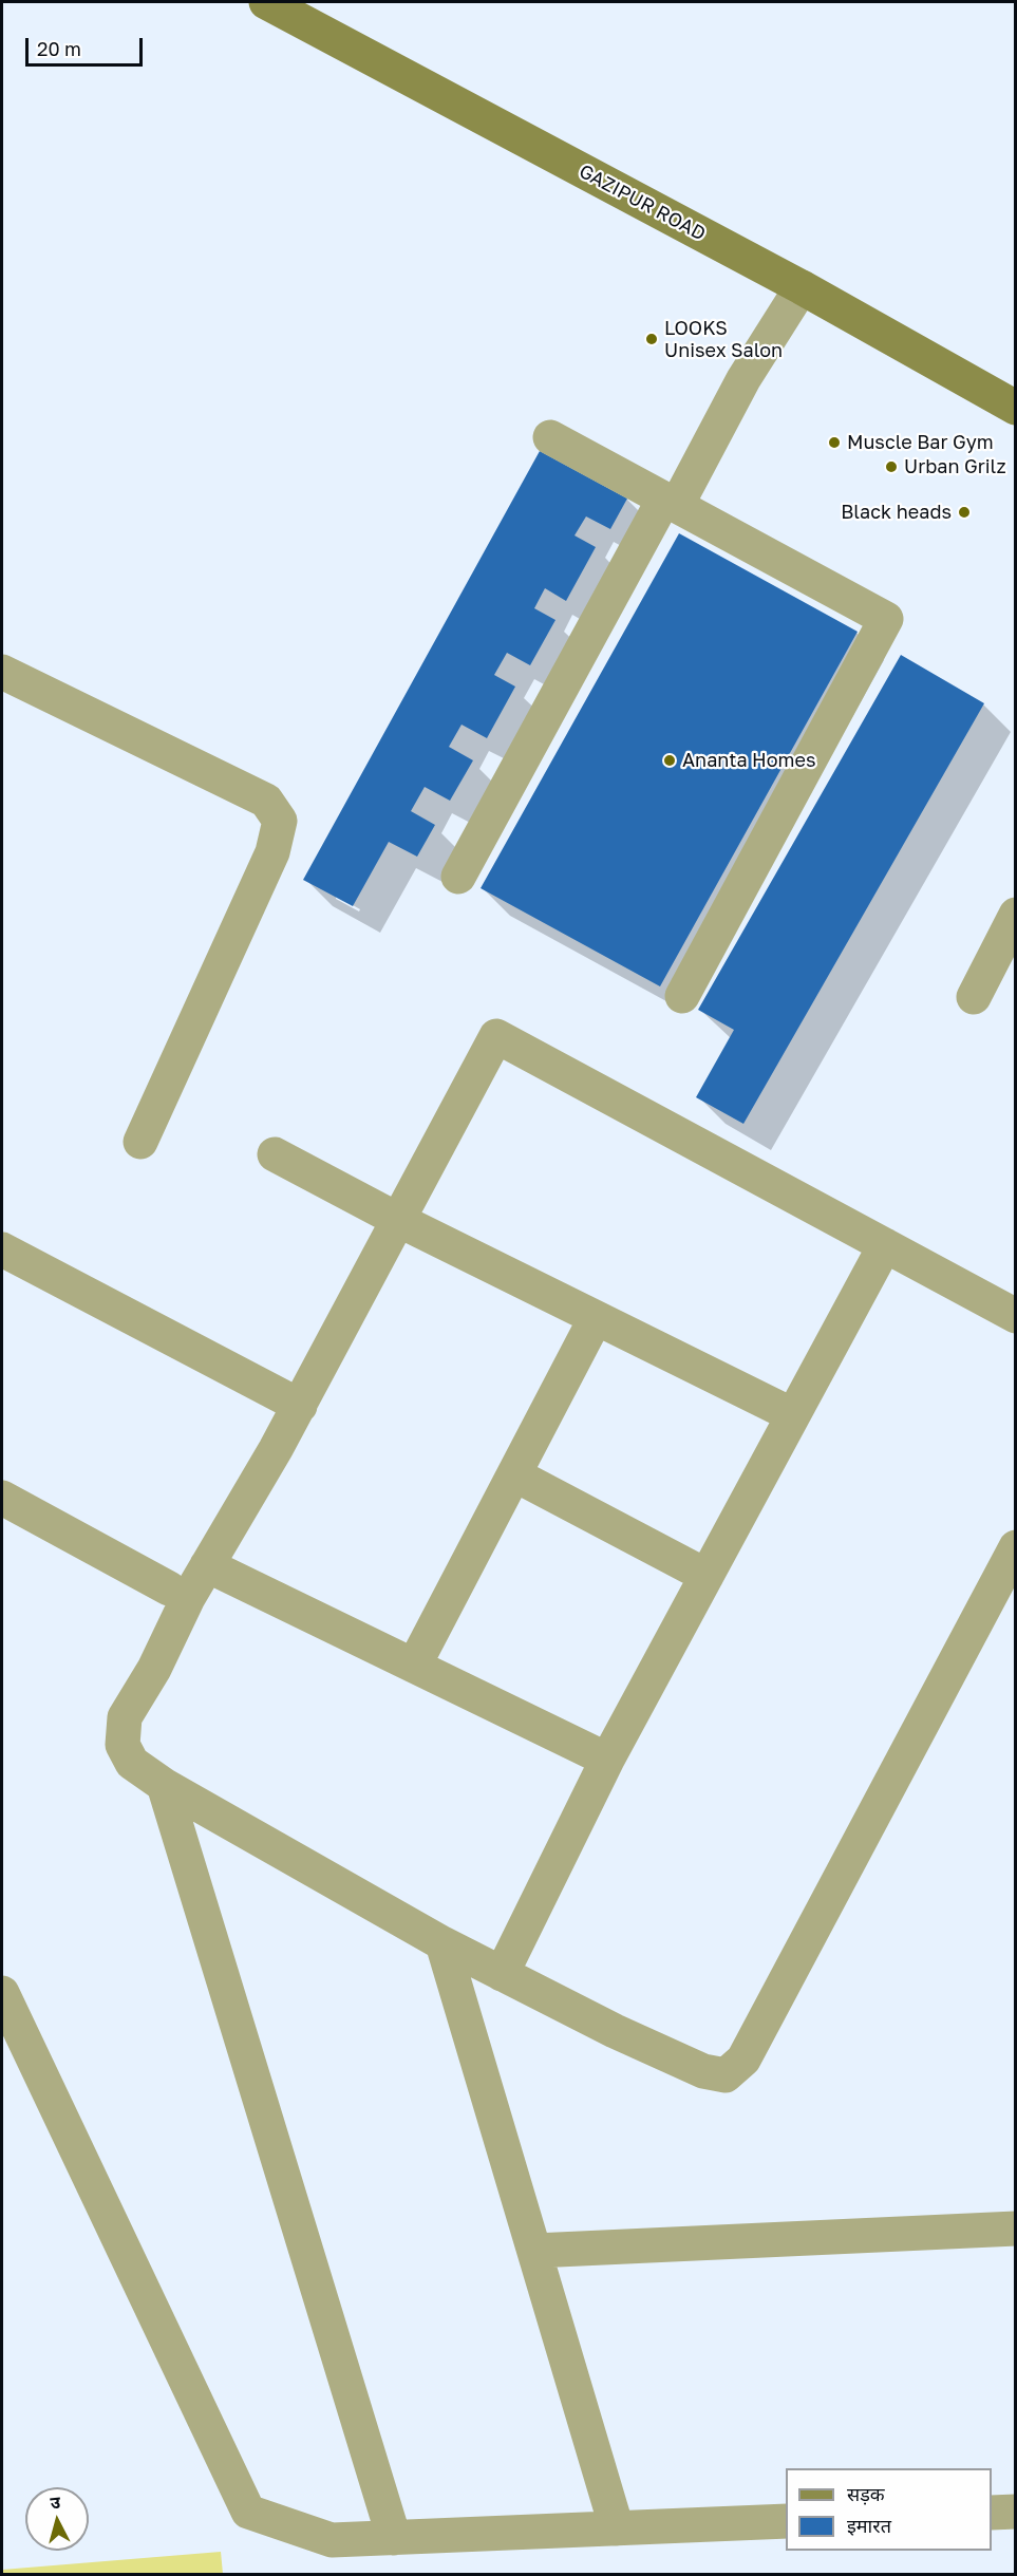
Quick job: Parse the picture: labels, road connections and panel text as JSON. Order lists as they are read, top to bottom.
{
  "streets": {
    "street": ["GAZIPUR ROAD"]
  },
  "places": [
    "LOOKS Unisex Salon",
    "Muscle Bar Gym",
    "Urban Grilz",
    "Black heads",
    "Ananta Homes"
  ],
  "legend": ["सड़क", "इमारत"],
  "scale_bar": "20 m",
  "north": "top"
}
